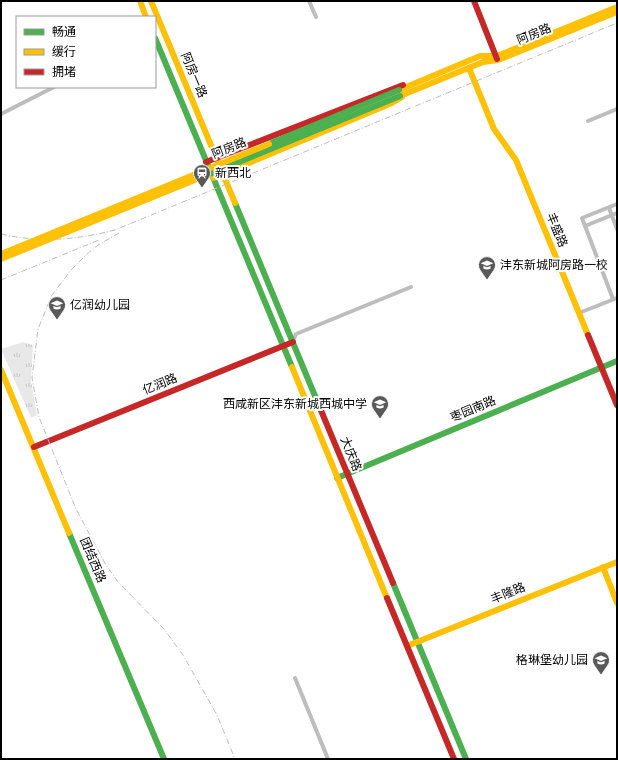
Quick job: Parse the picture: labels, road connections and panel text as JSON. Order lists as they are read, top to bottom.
{
  "streets": {
    "main road": [
      "阿房路",
      "阿房一路",
      "丰盛路",
      "亿润路",
      "枣园南路",
      "大庆路",
      "团结西路",
      "丰隆路"
    ]
  },
  "crossings": [
    ["阿房路", "阿房一路"],
    ["阿房路", "丰盛路"],
    ["阿房路", "大庆路"],
    ["阿房一路", "大庆路"],
    ["丰盛路", "枣园南路"],
    ["亿润路", "大庆路"],
    ["亿润路", "团结西路"],
    ["枣园南路", "大庆路"],
    ["大庆路", "丰隆路"]
  ],
  "places": {
    "station": ["新西北"],
    "school or university": [
      "沣东新城阿房路一校",
      "亿润幼儿园",
      "西咸新区沣东新城西城中学",
      "格琳堡幼儿园"
    ]
  },
  "legend": ["畅通", "缓行", "拥堵"]
}
